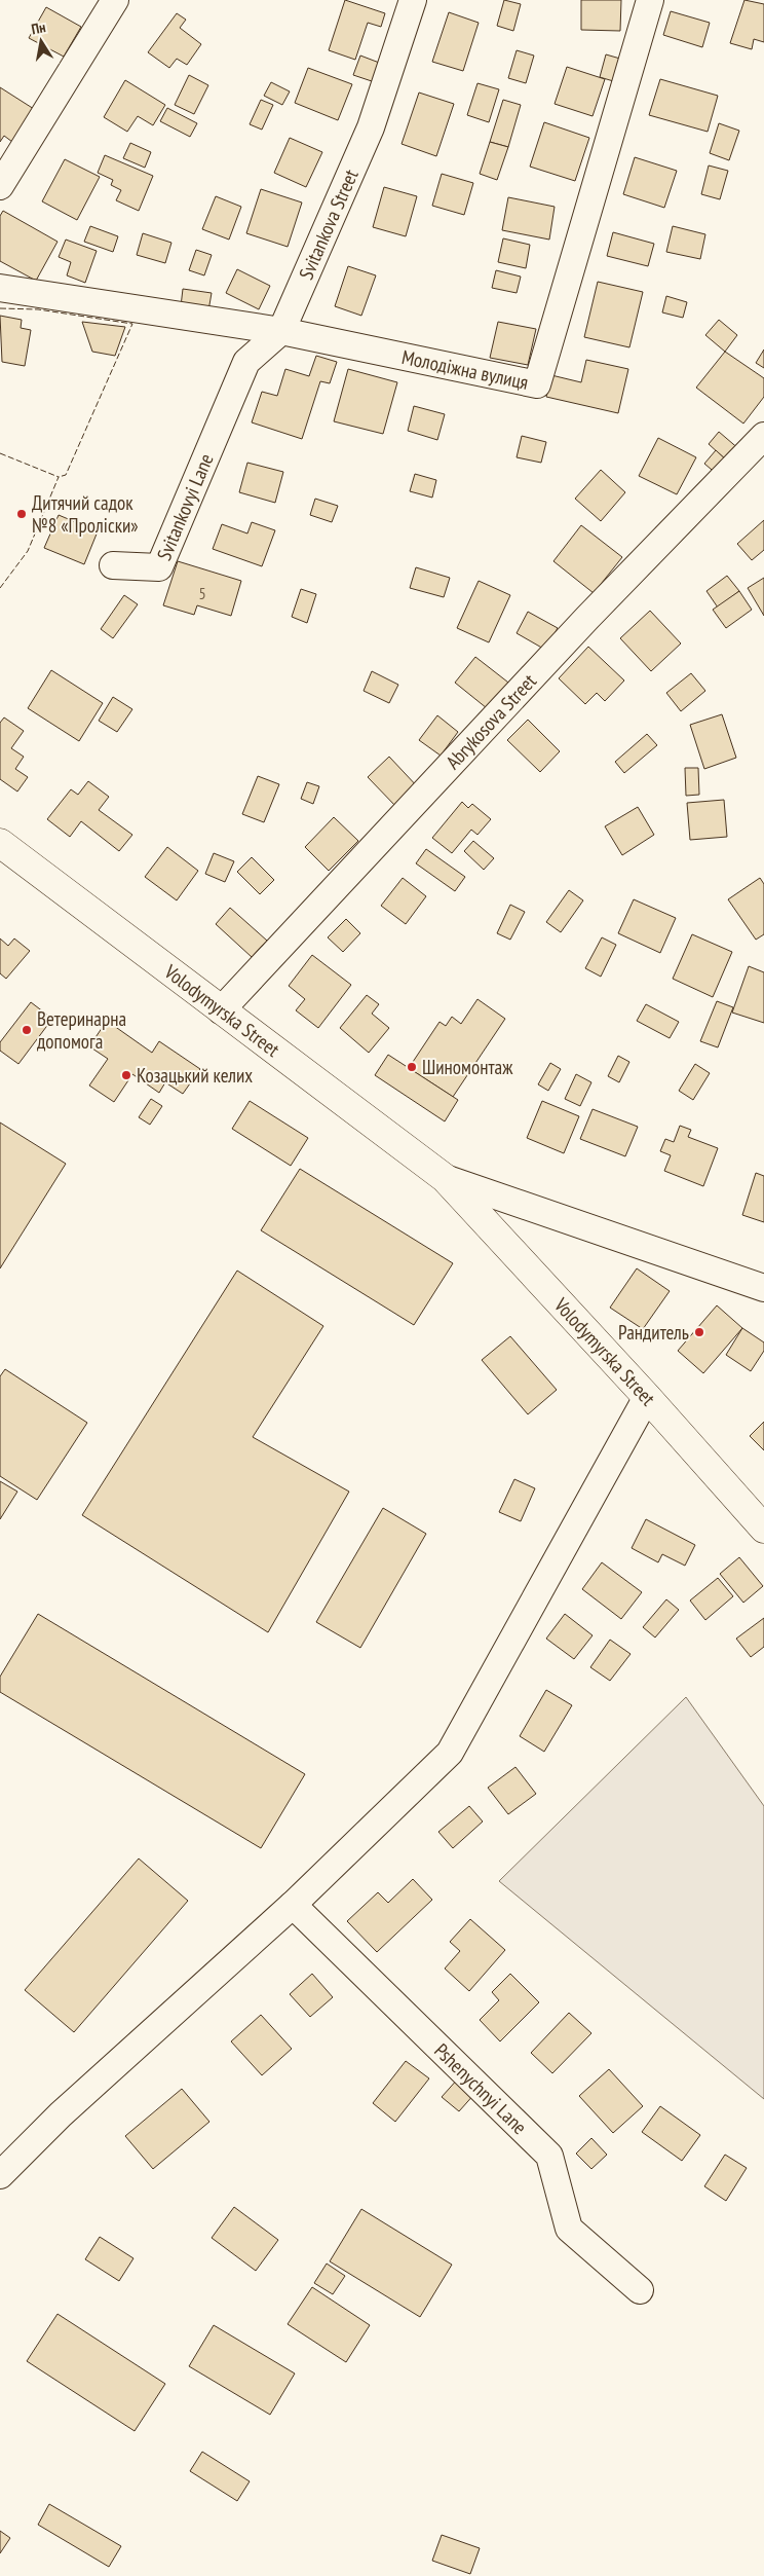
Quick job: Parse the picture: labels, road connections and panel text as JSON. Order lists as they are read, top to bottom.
{
  "streets": {
    "main road": ["Volodymyrska Street"],
    "street": [
      "Svitankova Street",
      "Молодіжна вулиця",
      "Svitankovyi Lane",
      "Abrykosova Street",
      "Pshenychnyi Lane"
    ]
  },
  "crossings": [
    ["Svitankova Street", "Молодіжна вулиця"],
    ["Svitankova Street", "Svitankovyi Lane"],
    ["Abrykosova Street", "Volodymyrska Street"]
  ],
  "places": [
    "Дитячий садок №8 «Проліски»",
    "Ветеринарна допомога",
    "Шиномонтаж",
    "Козацький келих",
    "Рандитель"
  ],
  "house_numbers": ["5"],
  "north": "top"
}
